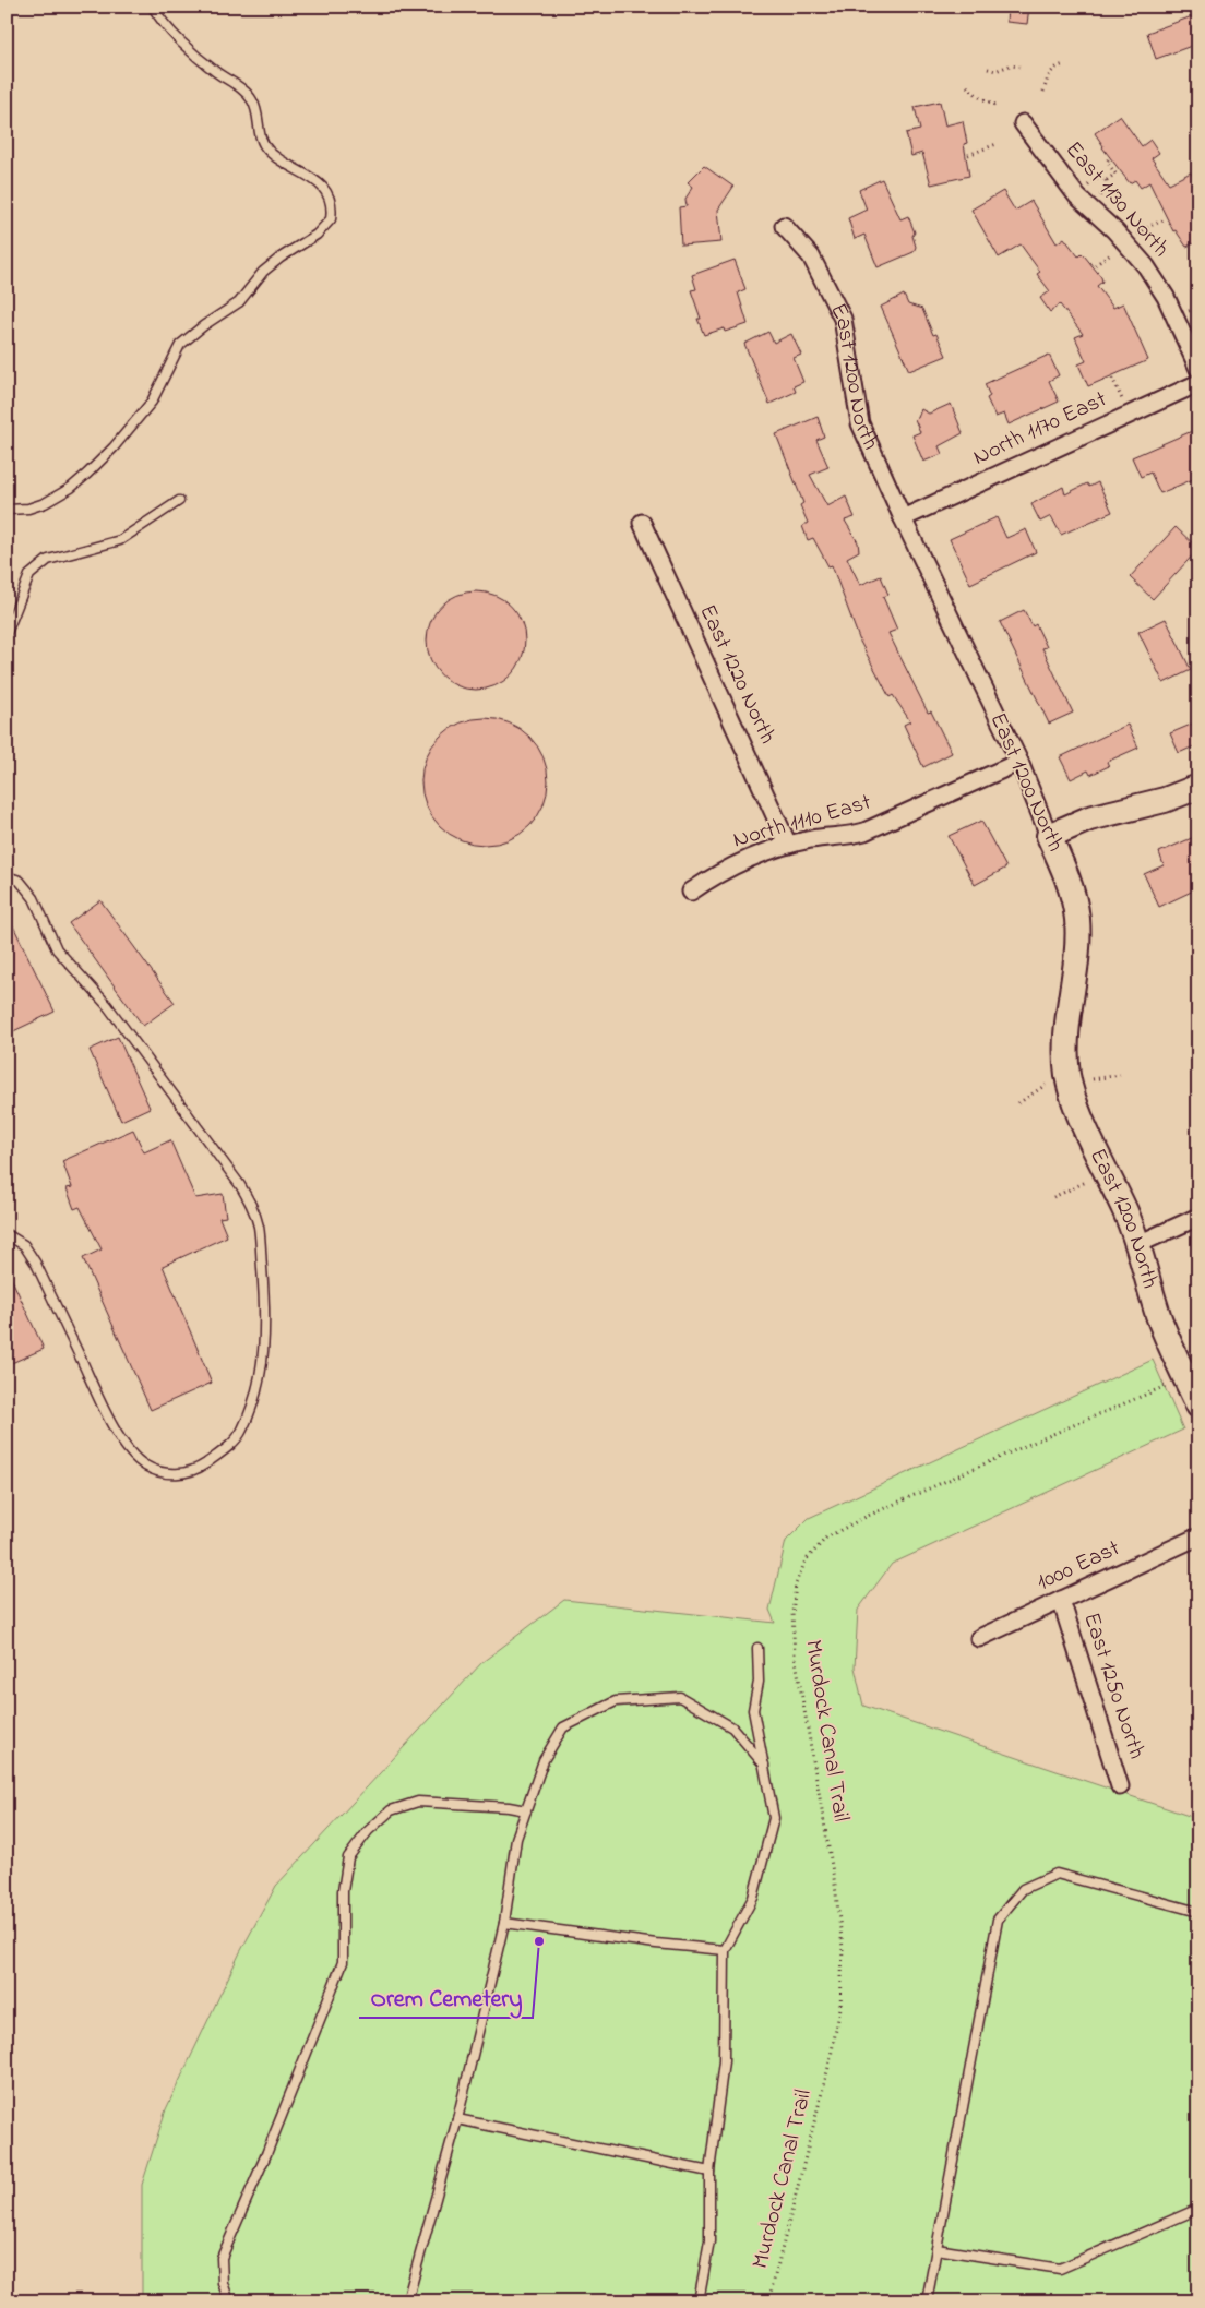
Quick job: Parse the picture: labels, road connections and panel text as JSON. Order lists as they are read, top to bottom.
{
  "streets": {
    "street": [
      "East 1130 North",
      "East 1200 North",
      "North 1170 East",
      "East 1220 North",
      "North 1110 East",
      "1000 East",
      "East 1250 North"
    ],
    "path": ["Murdock Canal Trail"]
  },
  "crossings": [
    ["East 1200 North", "North 1170 East"],
    ["East 1200 North", "North 1110 East"],
    ["East 1220 North", "North 1110 East"],
    ["1000 East", "East 1250 North"]
  ],
  "places": ["Orem Cemetery"]
}
